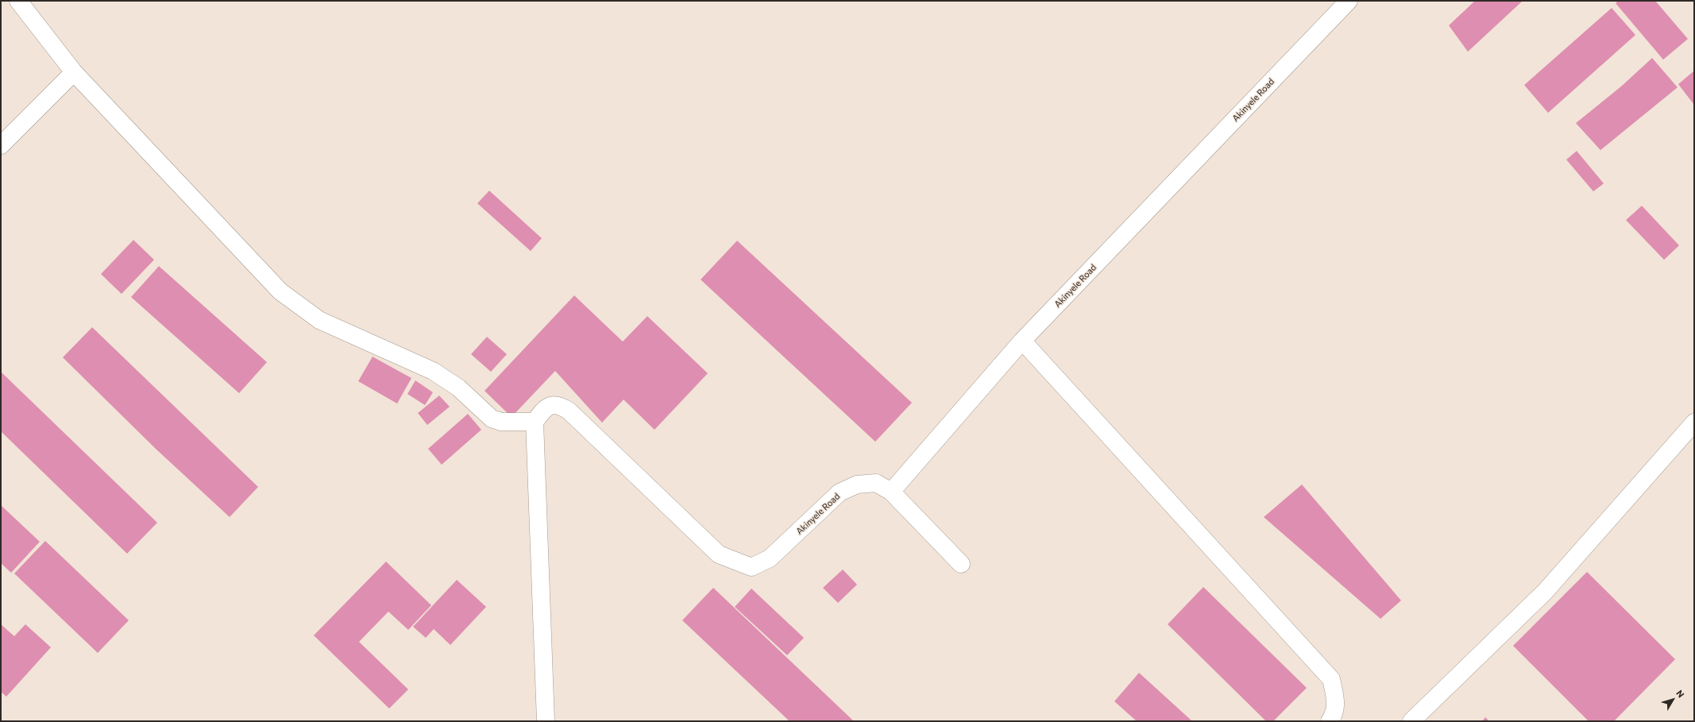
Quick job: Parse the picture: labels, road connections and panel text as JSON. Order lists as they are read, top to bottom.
{
  "streets": {
    "street": ["Akinyele Road"]
  },
  "north": "top right"
}
